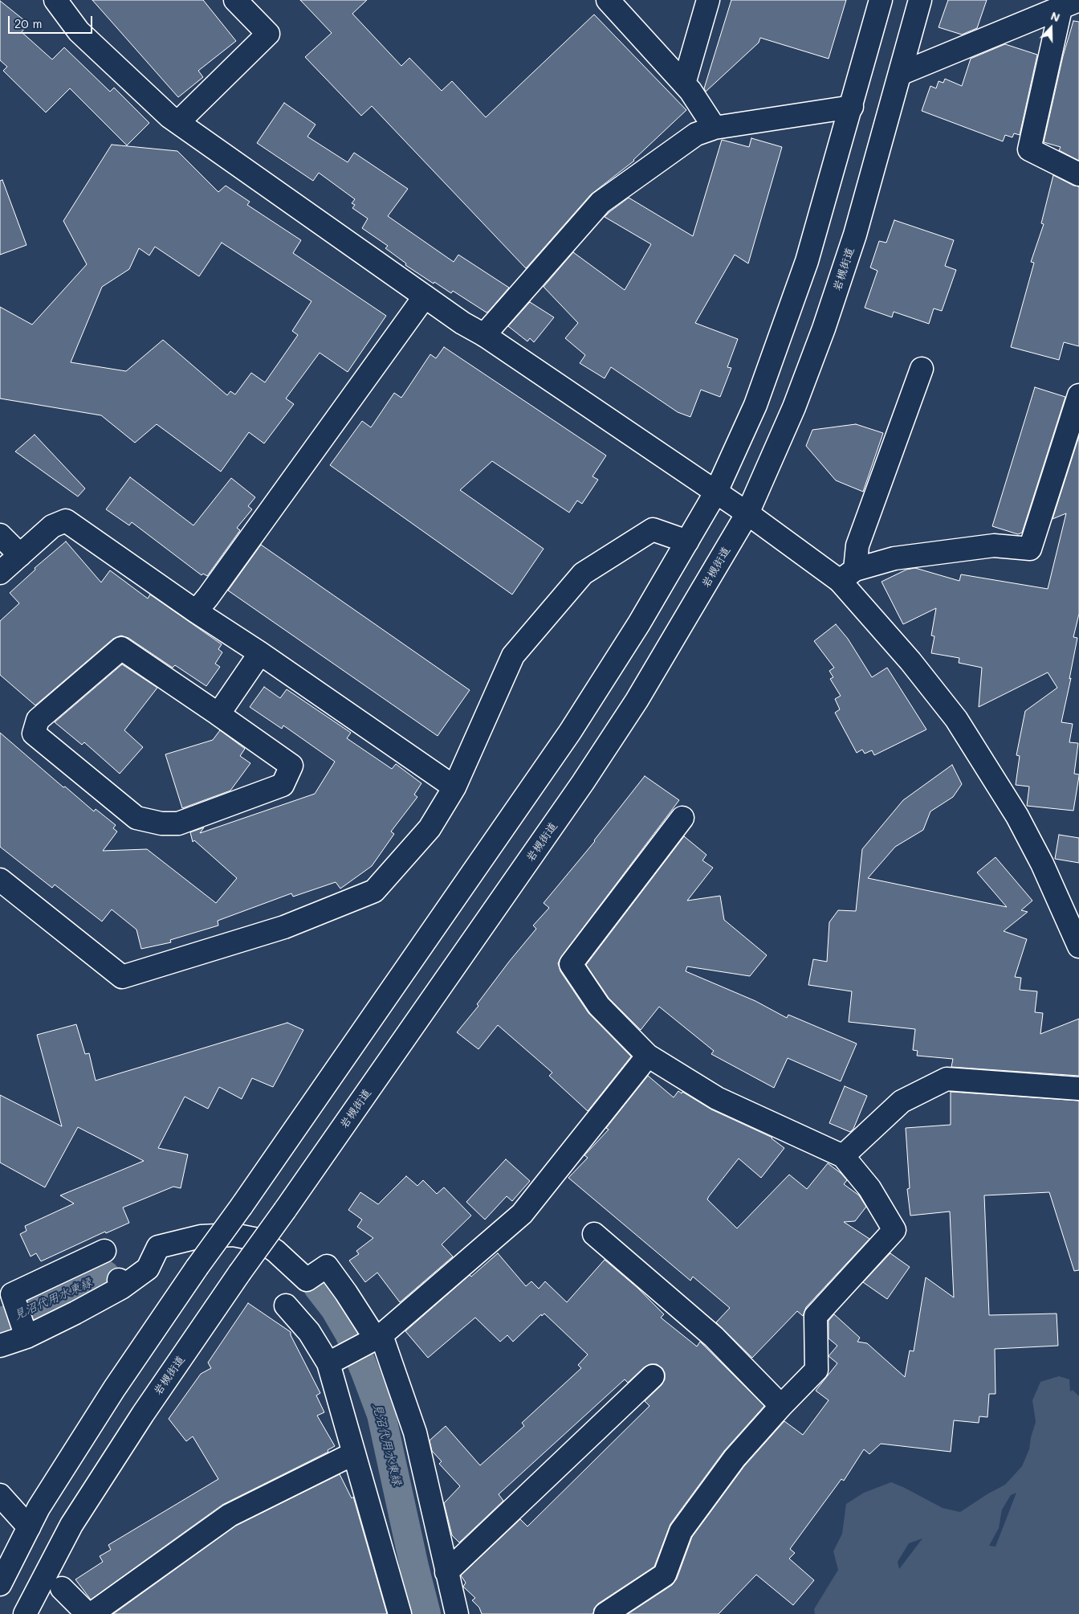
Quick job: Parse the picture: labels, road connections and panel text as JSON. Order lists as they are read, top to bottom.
{
  "streets": {
    "main road": ["岩槻街道"]
  },
  "water": ["見沼代用水東縁"],
  "scale_bar": "20 m",
  "north": "top"
}
